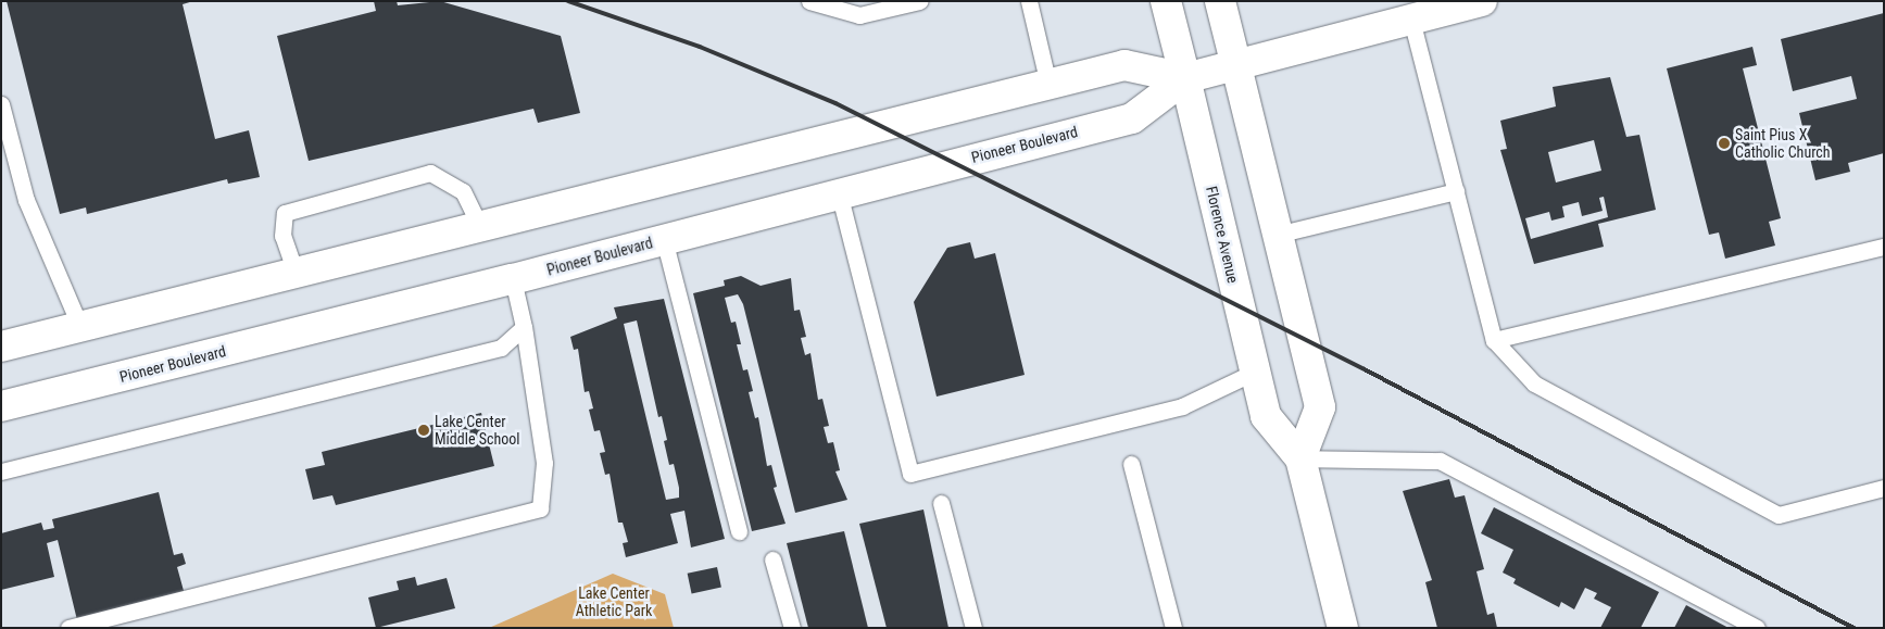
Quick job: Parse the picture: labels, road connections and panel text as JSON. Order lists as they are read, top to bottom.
{
  "streets": {
    "main road": ["Pioneer Boulevard", "Florence Avenue"]
  },
  "crossings": [
    ["Pioneer Boulevard", "Florence Avenue"]
  ],
  "parks": ["Lake Center Athletic Park"],
  "places": ["Saint Pius X Catholic Church", "Lake Center Middle School"]
}
